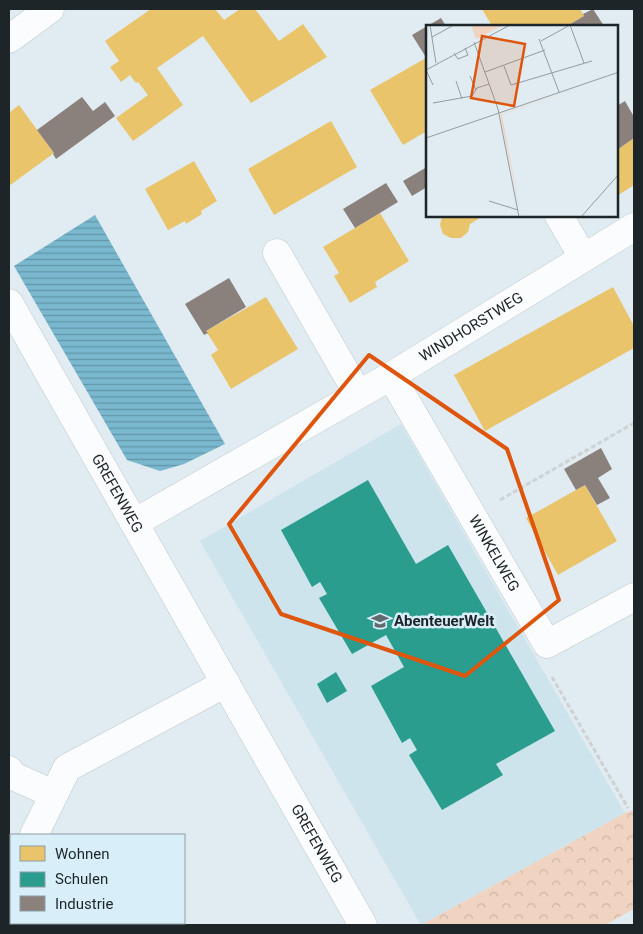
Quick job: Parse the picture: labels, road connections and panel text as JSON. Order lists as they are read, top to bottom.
{
  "streets": {
    "street": ["WINDHORSTWEG", "GREFENWEG", "WINKELWEG"]
  },
  "crossings": [
    ["WINDHORSTWEG", "GREFENWEG"],
    ["WINDHORSTWEG", "WINKELWEG"]
  ],
  "places": {
    "school or university": ["AbenteuerWelt"]
  },
  "legend": ["Wohnen", "Schulen", "Industrie"]
}
